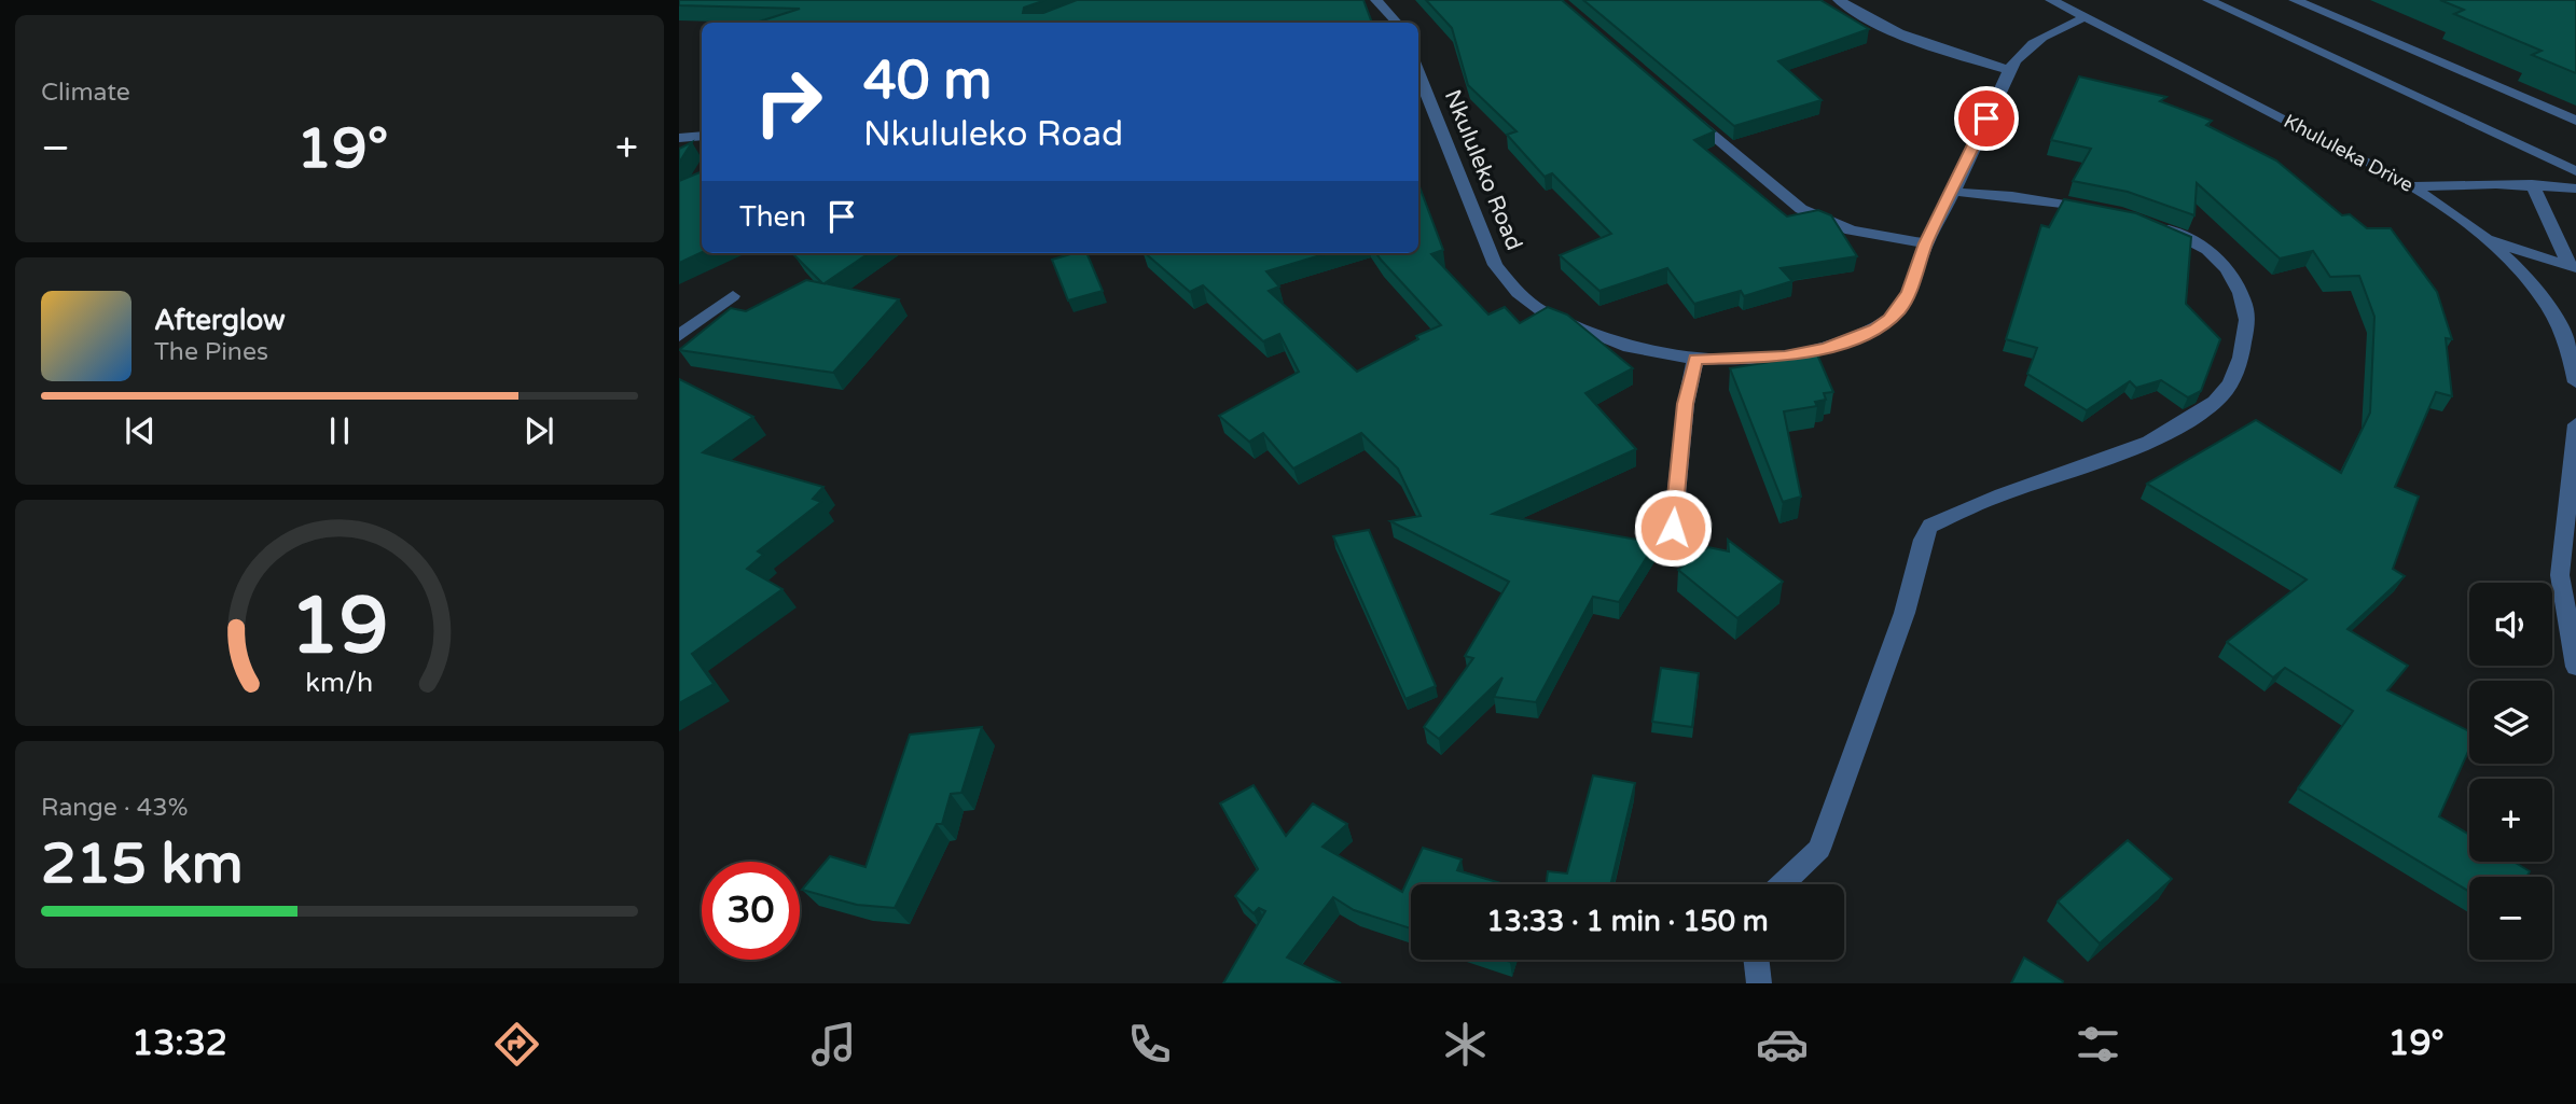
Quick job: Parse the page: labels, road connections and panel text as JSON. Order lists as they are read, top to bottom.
{
  "streets": {
    "street": ["Khululeka Drive", "Nkululeko Road"]
  },
  "crossings": [
    ["Khululeka Drive", "Nkululeko Road"]
  ],
  "page": {
    "tile": [
      "Climate",
      ["Range · 43%", "215 km"]
    ],
    "turn": ["40 m", "Nkululeko Road"],
    "heat": ["−", "19°", "+"],
    "then": "Then",
    "song": ["Afterglow", "The Pines"],
    "map_buttons": ["+", "−"],
    "limit": "30",
    "trip": "13:33 · 1 min · 150 m",
    "tabs": ["13:32", "19°"],
    "gauge": ["19", "km/h"]
  }
}
